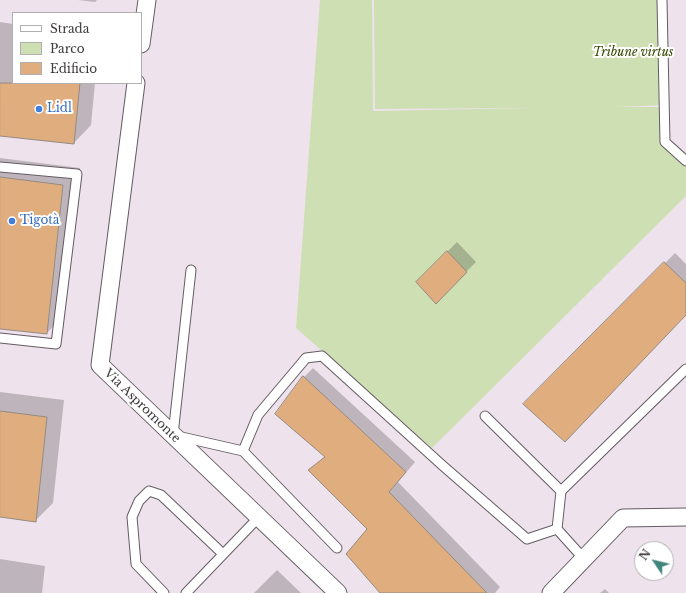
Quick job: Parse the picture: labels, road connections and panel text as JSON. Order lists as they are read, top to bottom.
{
  "streets": {
    "street": ["Via Aspromonte"]
  },
  "parks": ["Tribune virtus"],
  "places": ["Lidl", "Tigotà"],
  "legend": ["Strada", "Parco", "Edificio"],
  "north": "top left"
}
